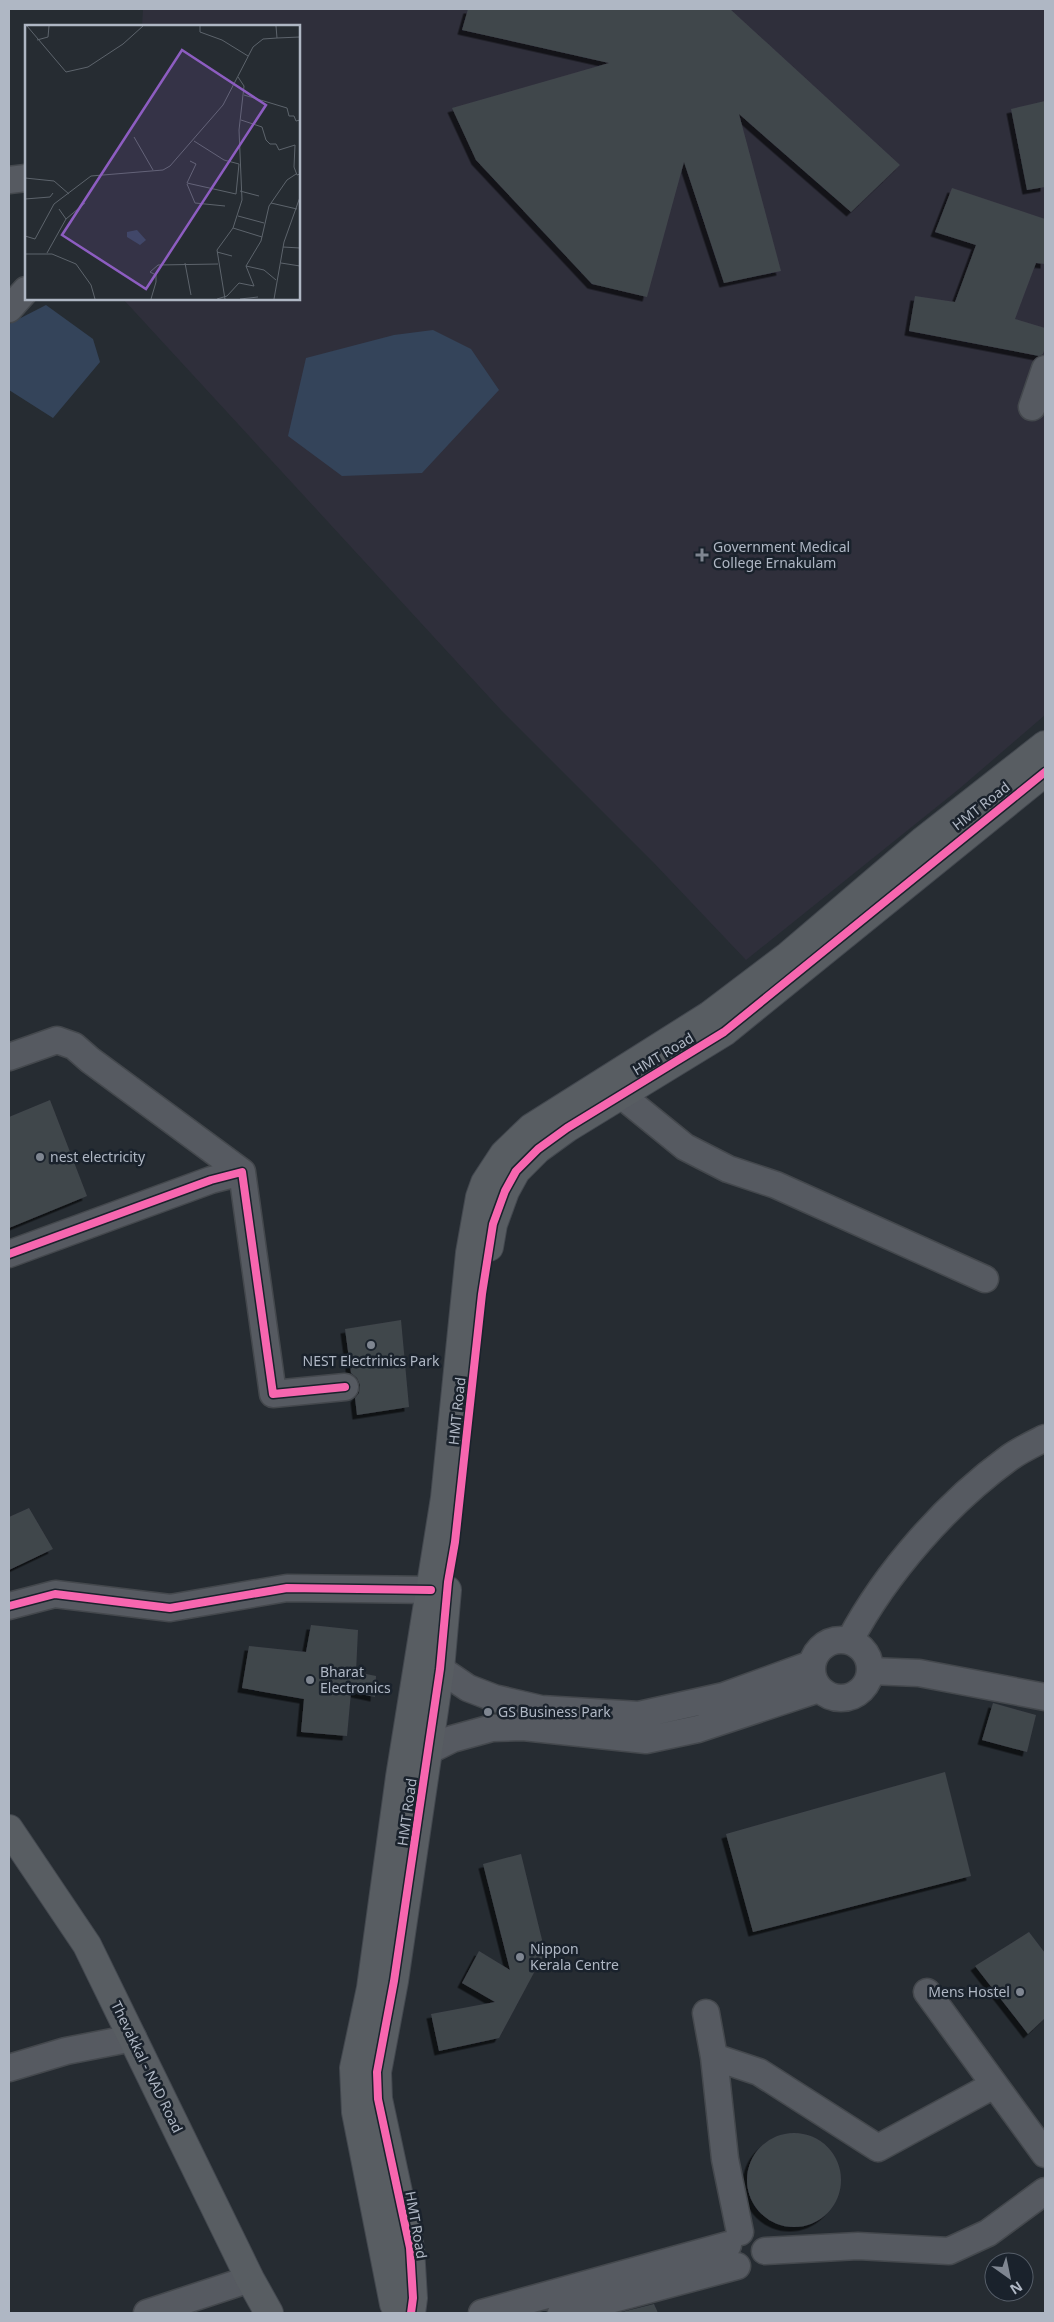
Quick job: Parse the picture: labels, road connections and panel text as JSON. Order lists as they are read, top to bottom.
{
  "streets": {
    "main road": ["HMT Road", "Thevakkal - NAD Road"]
  },
  "places": {
    "health": ["Government Medical College Ernakulam"],
    "other": [
      "nest electricity",
      "NEST Electrinics Park",
      "Bharat Electronics",
      "GS Business Park",
      "Nippon Kerala Centre",
      "Mens Hostel"
    ]
  },
  "north": "bottom right"
}
